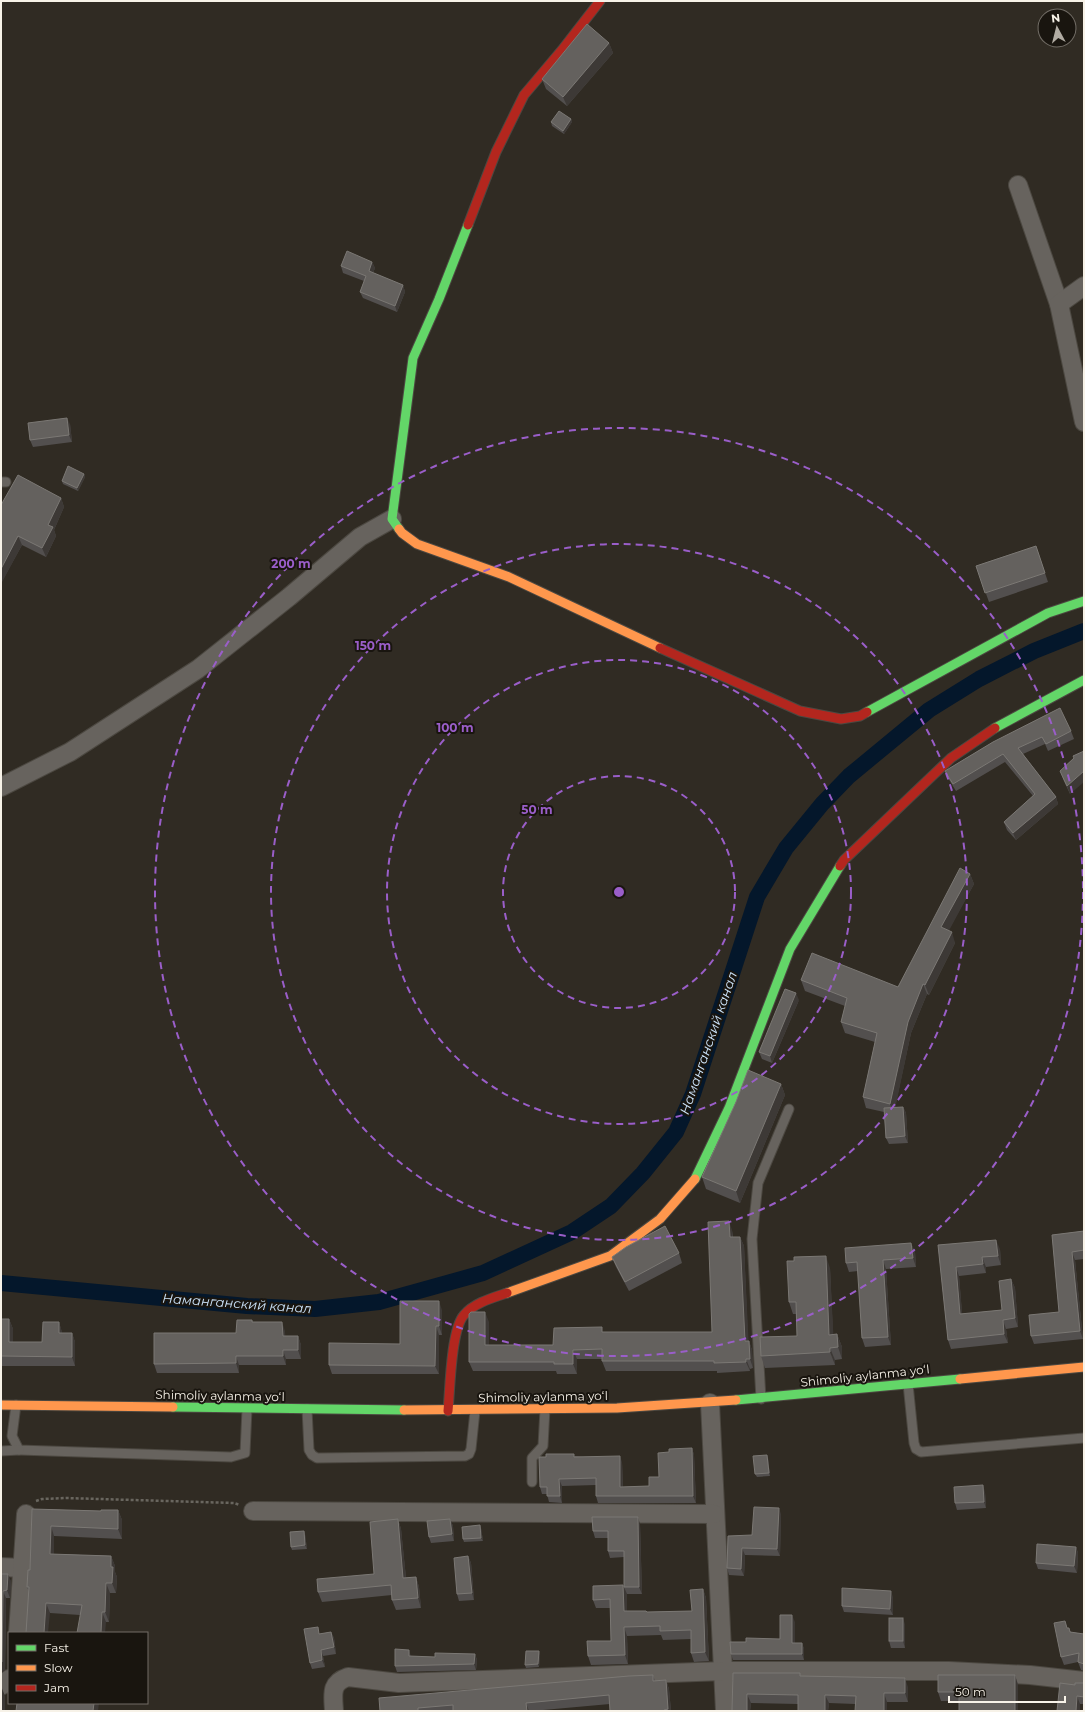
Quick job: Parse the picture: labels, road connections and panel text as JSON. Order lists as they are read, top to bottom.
{
  "streets": {
    "street": ["Shimoliy aylanma yoʻl"]
  },
  "water": ["Наманганский канал"],
  "legend": ["Fast", "Slow", "Jam"],
  "scale_bar": "50 m",
  "north": "top",
  "rings": [
    "200 m",
    "150 m",
    "100 m",
    "50 m"
  ]
}
